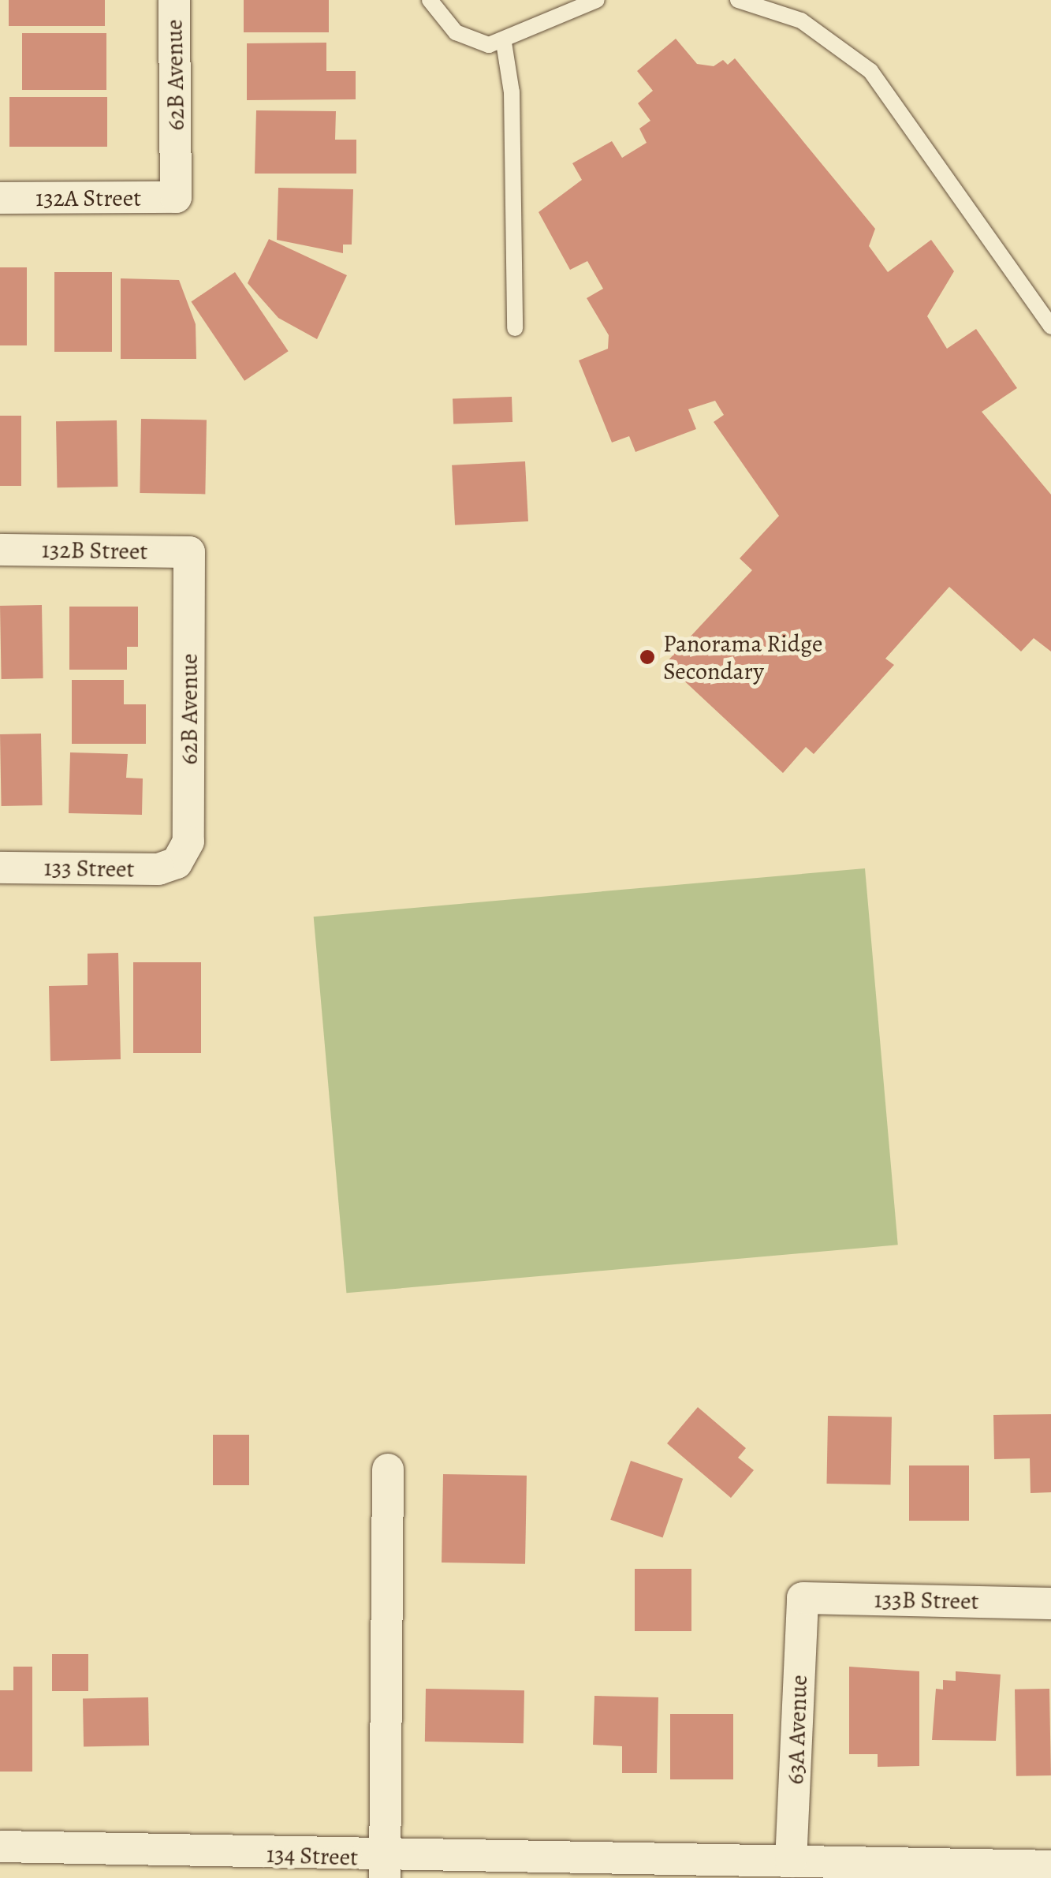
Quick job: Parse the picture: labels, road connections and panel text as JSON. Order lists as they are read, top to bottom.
{
  "streets": {
    "street": [
      "62B Avenue",
      "132A Street",
      "132B Street",
      "133 Street",
      "133B Street",
      "63A Avenue",
      "134 Street"
    ]
  },
  "crossings": [
    ["62B Avenue", "132A Street"],
    ["62B Avenue", "132B Street"],
    ["62B Avenue", "133 Street"],
    ["133B Street", "63A Avenue"],
    ["63A Avenue", "134 Street"]
  ],
  "places": ["Panorama Ridge Secondary"]
}
